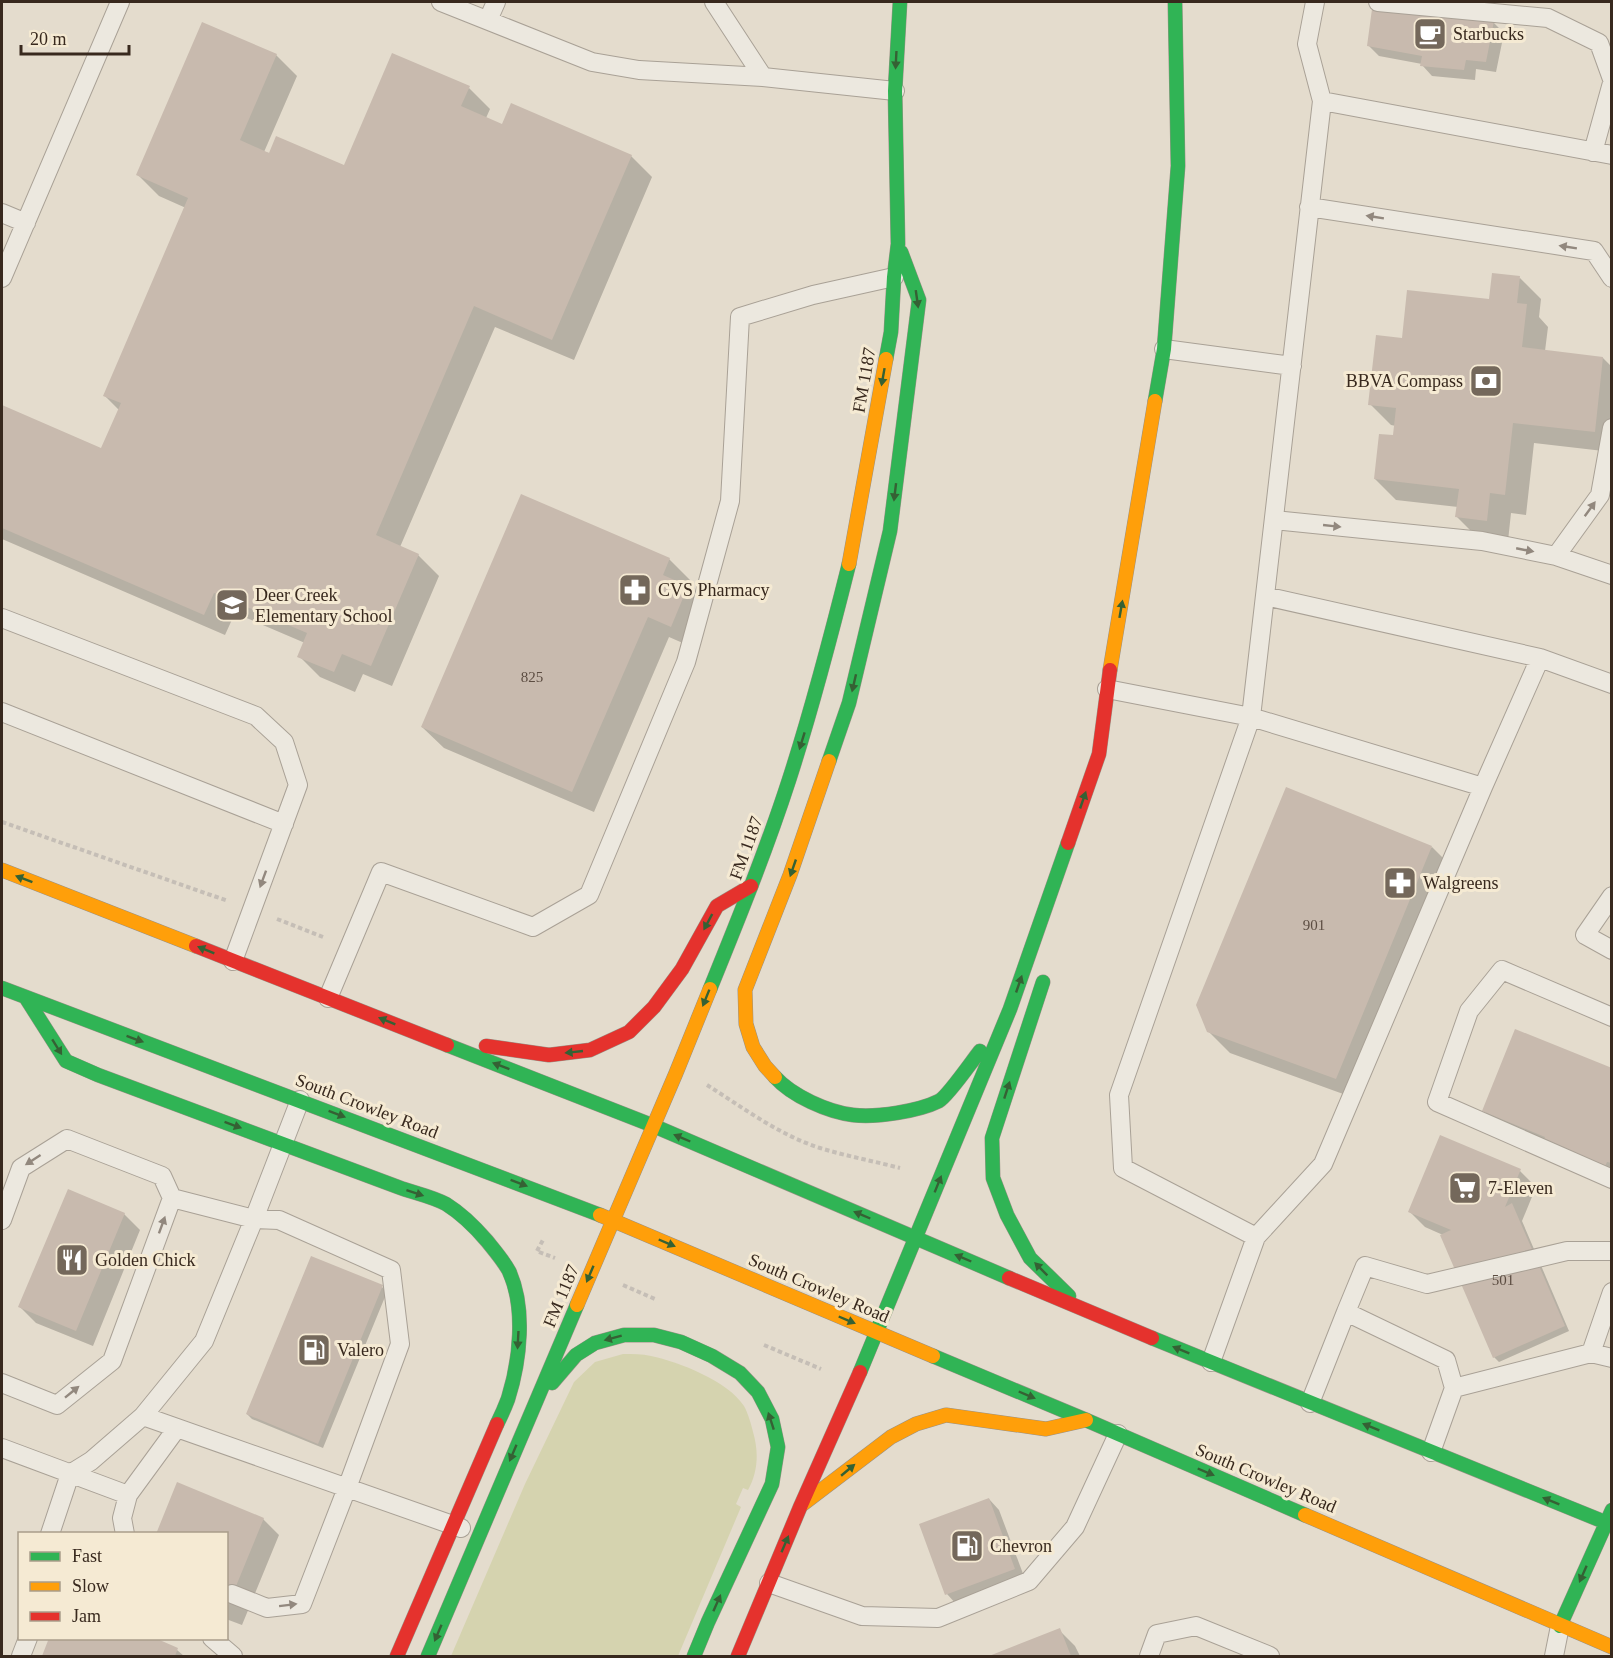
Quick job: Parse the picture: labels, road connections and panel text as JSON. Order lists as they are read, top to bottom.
{
  "streets": {
    "main road": ["FM 1187", "South Crowley Road"]
  },
  "crossings": [
    ["FM 1187", "South Crowley Road"]
  ],
  "one_way": ["FM 1187"],
  "places": {
    "cafe": ["Starbucks"],
    "bank": ["BBVA Compass"],
    "pharmacy": ["CVS Pharmacy", "Walgreens"],
    "school or university": ["Deer Creek Elementary School"],
    "supermarket": ["7-Eleven"],
    "restaurant": ["Golden Chick"],
    "fuel station": ["Valero", "Chevron"]
  },
  "house_numbers": ["825", "901", "501"],
  "legend": ["Fast", "Slow", "Jam"],
  "scale_bar": "20 m"
}
